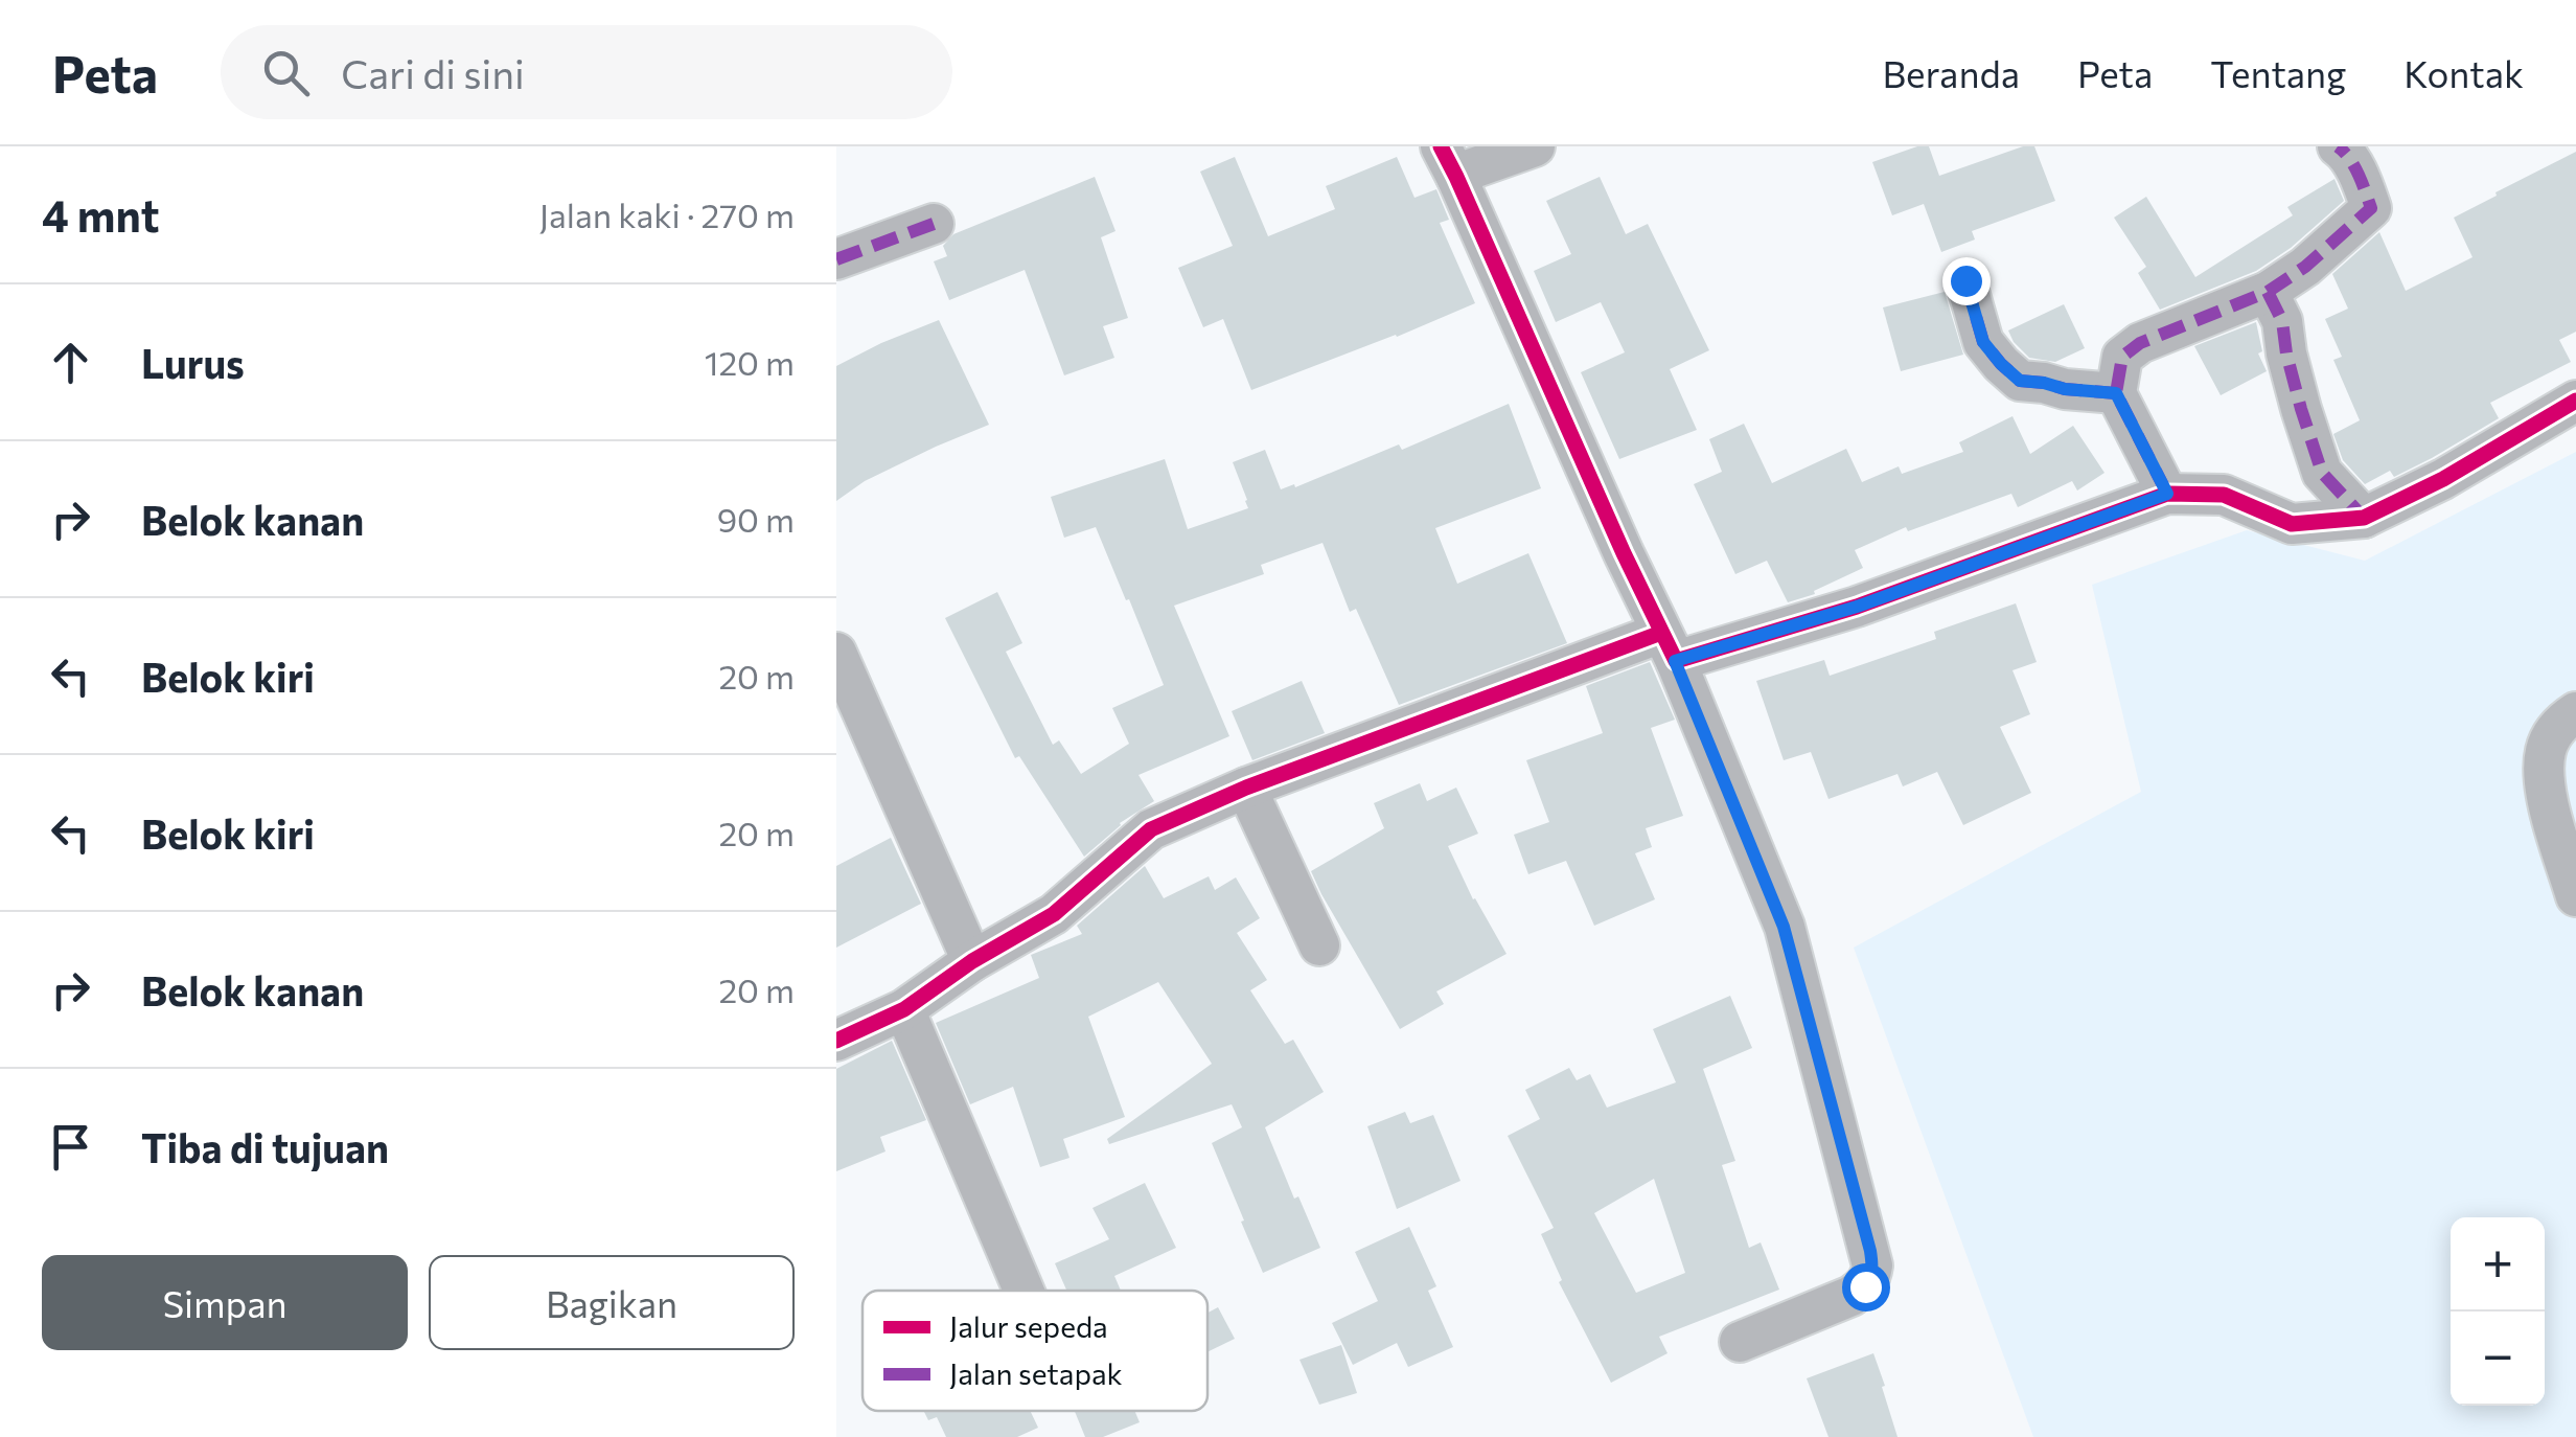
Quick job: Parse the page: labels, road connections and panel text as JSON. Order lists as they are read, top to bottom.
{
  "legend": ["Jalur sepeda", "Jalan setapak"],
  "page": {
    "header": "Peta",
    "search": "Cari di sini",
    "nav": [
      "Beranda",
      "Peta",
      "Tentang",
      "Kontak"
    ],
    "heading": ["4 mnt", "Jalan kaki · 270 m"],
    "list": [
      ["Lurus", "120 m"],
      ["Belok kanan", "90 m"],
      ["Belok kiri", "20 m"],
      ["Belok kiri", "20 m"],
      ["Belok kanan", "20 m"],
      "Tiba di tujuan"
    ],
    "map_buttons": ["+", "−"],
    "buttons": ["Simpan", "Bagikan"]
  }
}
